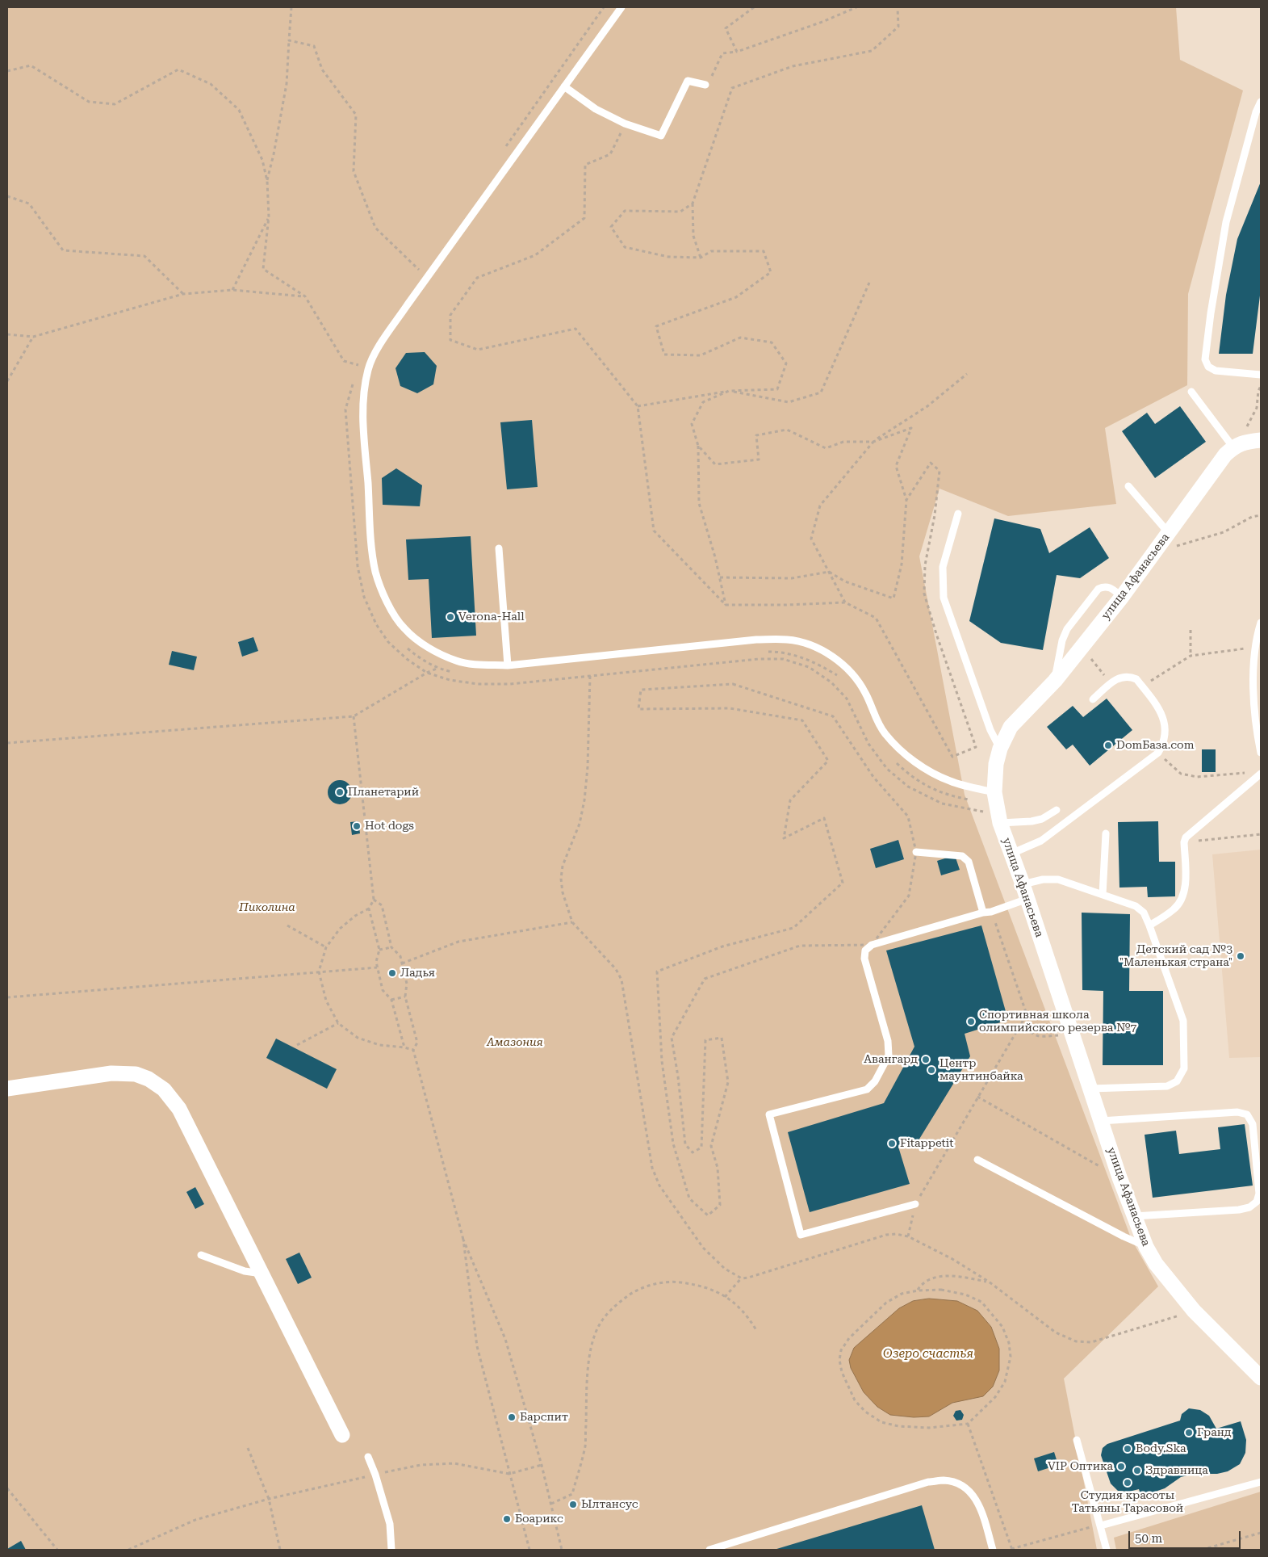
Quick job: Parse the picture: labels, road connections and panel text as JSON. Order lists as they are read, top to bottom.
{
  "streets": {
    "street": ["улица Афанасьева"]
  },
  "water": ["Озеро счастья"],
  "parks": ["Пиколина", "Амазония"],
  "places": [
    "Verona-Hall",
    "DomБаза.com",
    "Планетарий",
    "Hot dogs",
    "Детский сад №3 \"Маленькая страна\"",
    "Ладья",
    "Спортивная школа олимпийского резерва №7",
    "Авангард",
    "Центр маунтинбайка",
    "Fitappetit",
    "Барспит",
    "Гранд",
    "Body.Ska",
    "VIP Оптика",
    "Здравница",
    "Студия красоты Татьяны Тарасовой",
    "Ылтансус",
    "Боарикс"
  ],
  "scale_bar": "50 m"
}
